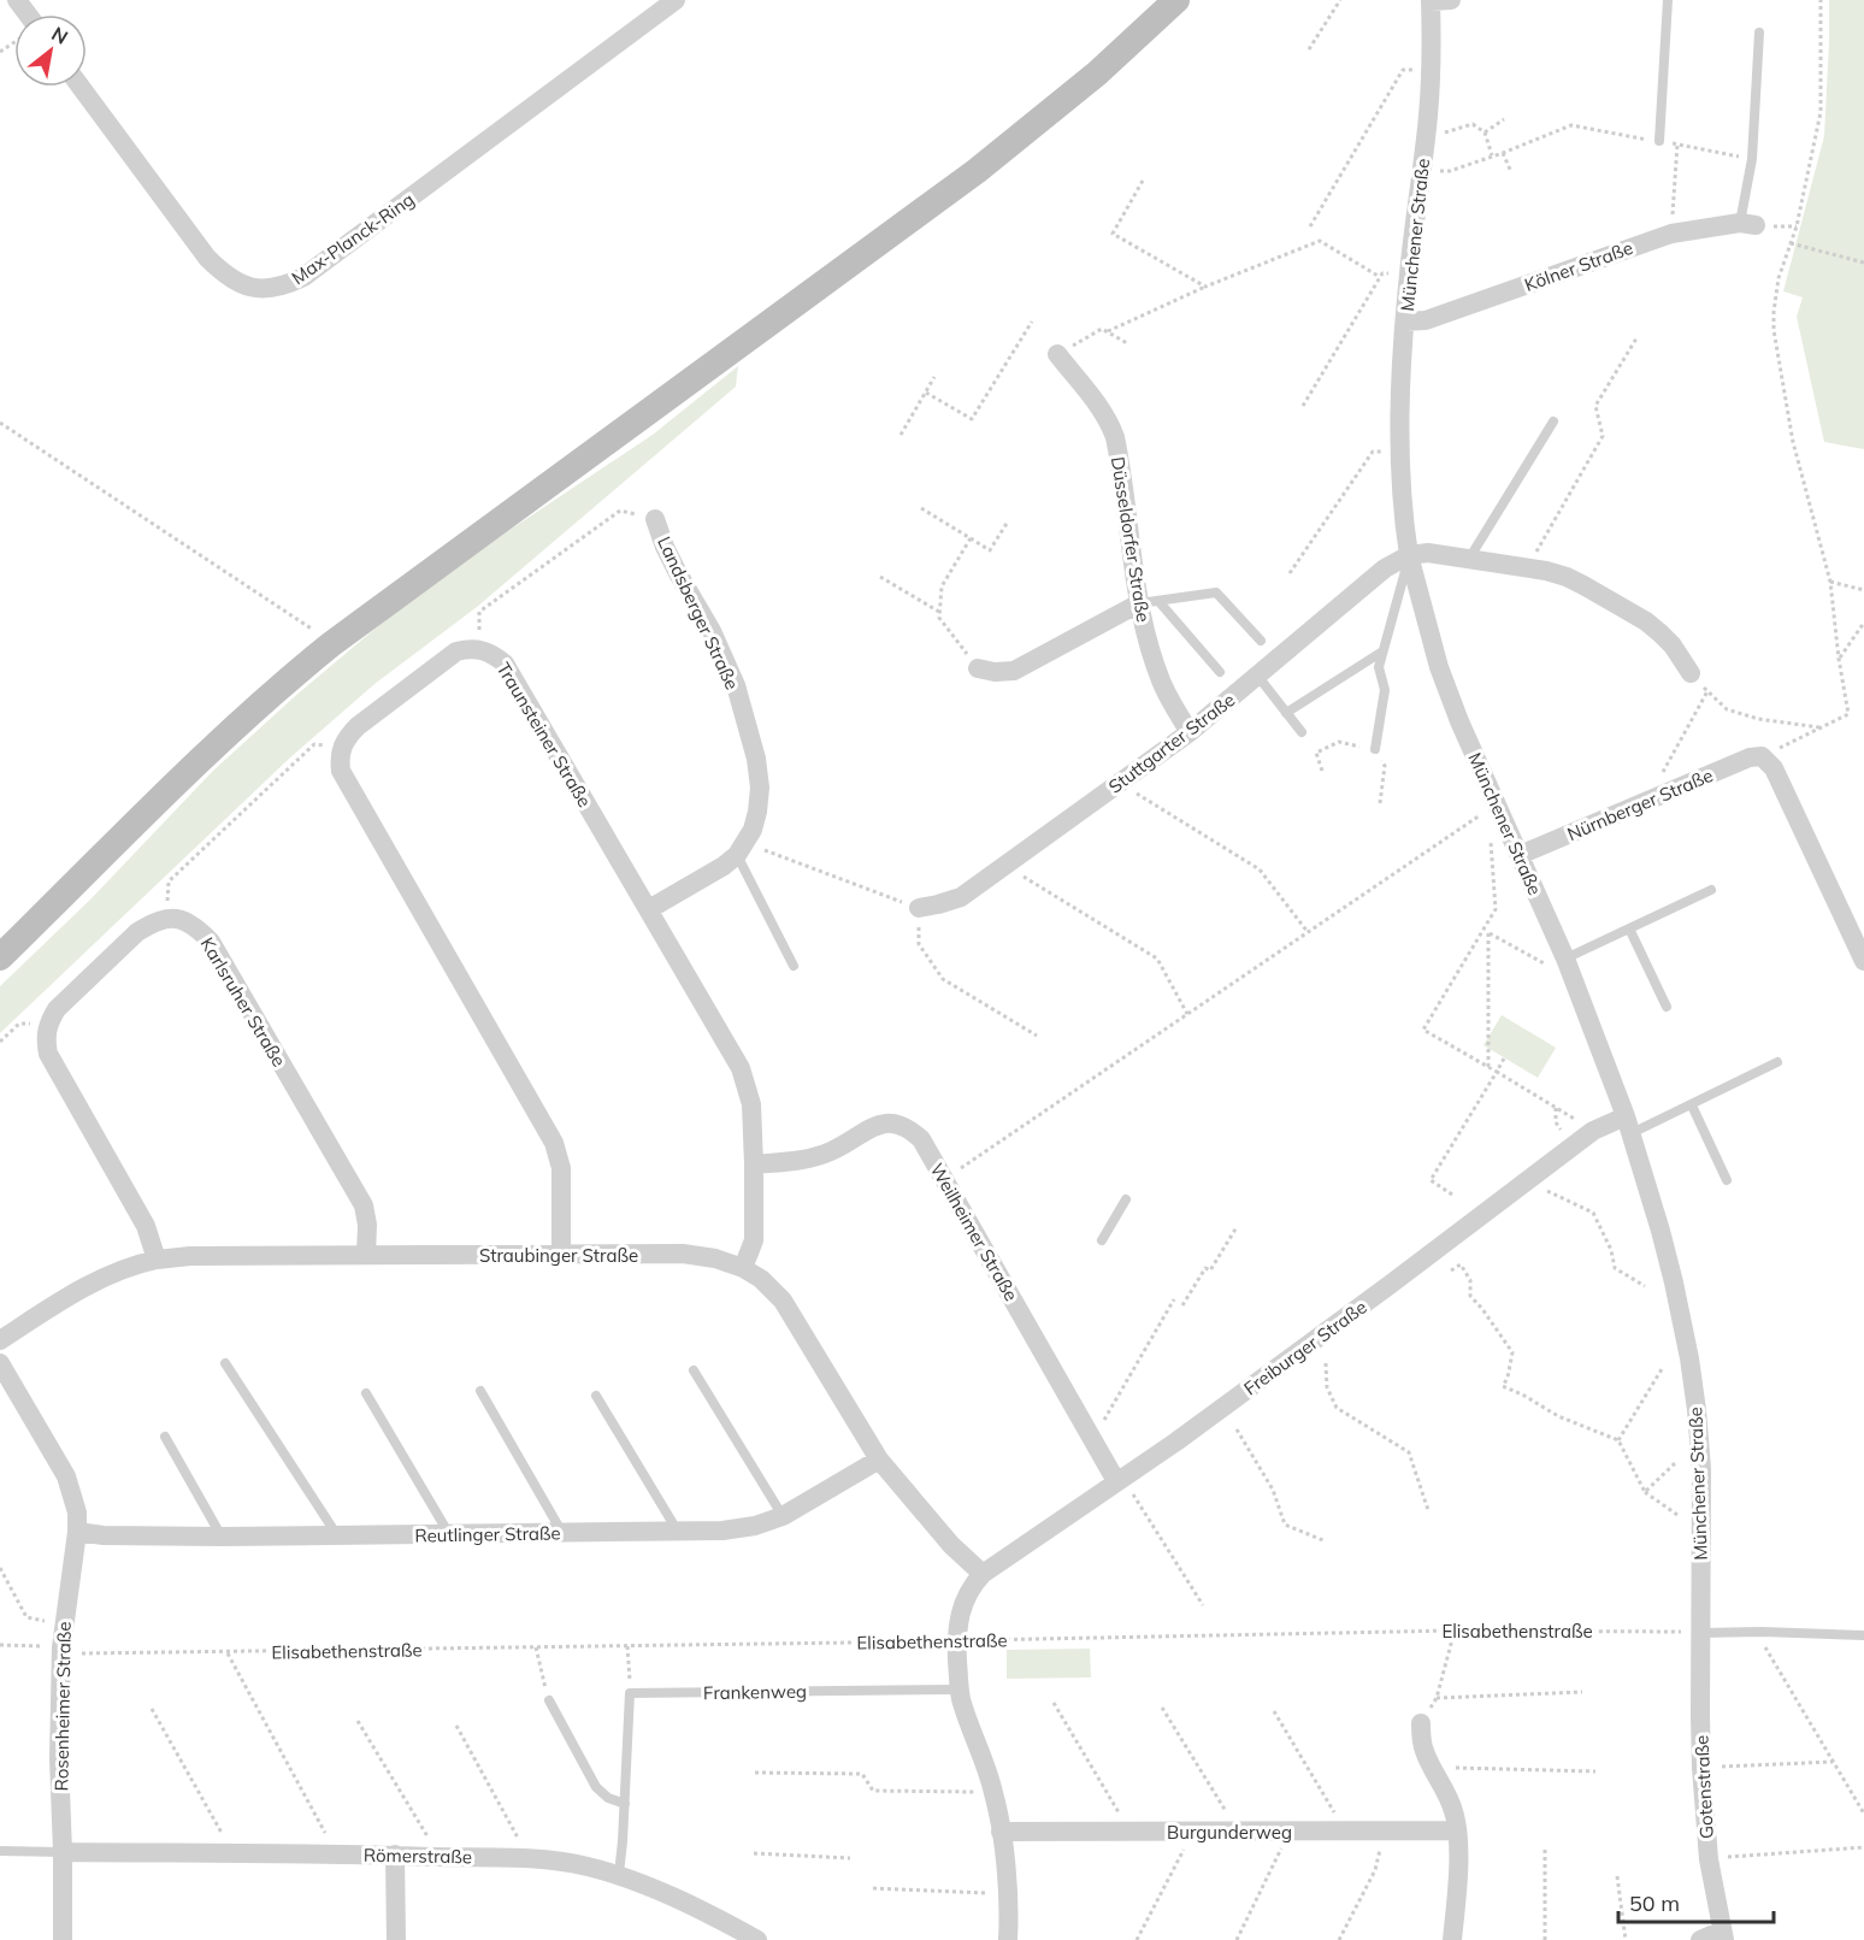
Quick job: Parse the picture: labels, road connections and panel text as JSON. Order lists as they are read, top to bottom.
{
  "streets": {
    "street": [
      "Münchener Straße",
      "Max-Planck-Ring",
      "Kölner Straße",
      "Düsseldorfer Straße",
      "Landsberger Straße",
      "Traunsteiner Straße",
      "Stuttgarter Straße",
      "Nürnberger Straße",
      "Karlsruher Straße",
      "Weilheimer Straße",
      "Straubinger Straße",
      "Freiburger Straße",
      "Reutlinger Straße",
      "Rosenheimer Straße",
      "Gotenstraße",
      "Burgunderweg",
      "Römerstraße"
    ],
    "lane": ["Frankenweg"],
    "path": ["Elisabethenstraße"]
  },
  "crossings": [
    ["Münchener Straße", "Kölner Straße"],
    ["Münchener Straße", "Stuttgarter Straße"],
    ["Münchener Straße", "Nürnberger Straße"],
    ["Münchener Straße", "Freiburger Straße"],
    ["Münchener Straße", "Elisabethenstraße"],
    ["Münchener Straße", "Gotenstraße"],
    ["Düsseldorfer Straße", "Stuttgarter Straße"],
    ["Traunsteiner Straße", "Weilheimer Straße"],
    ["Traunsteiner Straße", "Straubinger Straße"],
    ["Karlsruher Straße", "Straubinger Straße"],
    ["Weilheimer Straße", "Freiburger Straße"],
    ["Straubinger Straße", "Freiburger Straße"],
    ["Straubinger Straße", "Reutlinger Straße"],
    ["Reutlinger Straße", "Rosenheimer Straße"],
    ["Elisabethenstraße", "Rosenheimer Straße"],
    ["Elisabethenstraße", "Gotenstraße"],
    ["Rosenheimer Straße", "Römerstraße"]
  ],
  "scale_bar": "50 m",
  "north": "top right"
}
